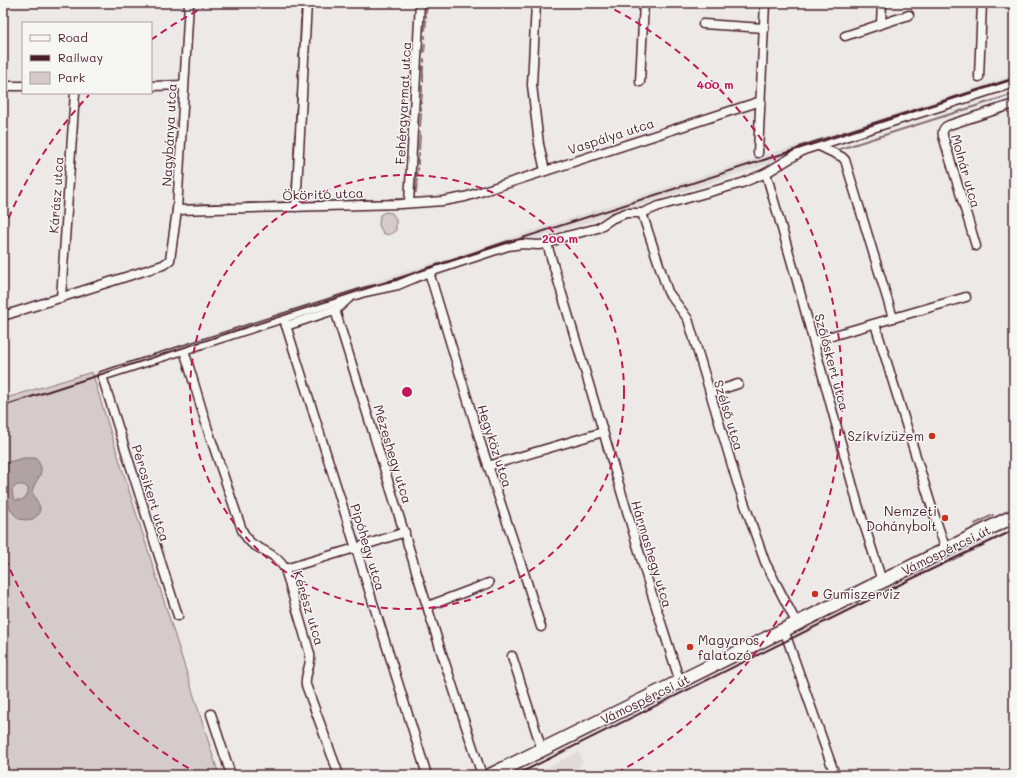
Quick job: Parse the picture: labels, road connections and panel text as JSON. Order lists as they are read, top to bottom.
{
  "streets": {
    "main road": ["Vámospércsi út"],
    "street": [
      "Fehérgyarmat utca",
      "Nagybánya utca",
      "Vaspálya utca",
      "Molnár utca",
      "Ököritó utca",
      "Kárász utca",
      "Szőlőskert utca",
      "Szélső utca",
      "Hegyköz utca",
      "Mézeshegy utca",
      "Pércsikert utca",
      "Pipóhegy utca",
      "Hármashegy utca",
      "Kérész utca"
    ]
  },
  "crossings": [
    ["Fehérgyarmat utca", "Ököritó utca"],
    ["Nagybánya utca", "Ököritó utca"],
    ["Nagybánya utca", "Kárász utca"],
    ["Vaspálya utca", "Ököritó utca"],
    ["Szőlőskert utca", "Vámospércsi út"],
    ["Szélső utca", "Vámospércsi út"],
    ["Pércsikert utca", "Kérész utca"],
    ["Vámospércsi út", "Hármashegy utca"]
  ],
  "places": [
    "Szíkvízüzem",
    "Nemzeti Dohánybolt",
    "Gumiszerviz",
    "Magyaros falatozó"
  ],
  "legend": ["Road", "Railway", "Park"],
  "rings": ["400 m", "200 m"]
}
